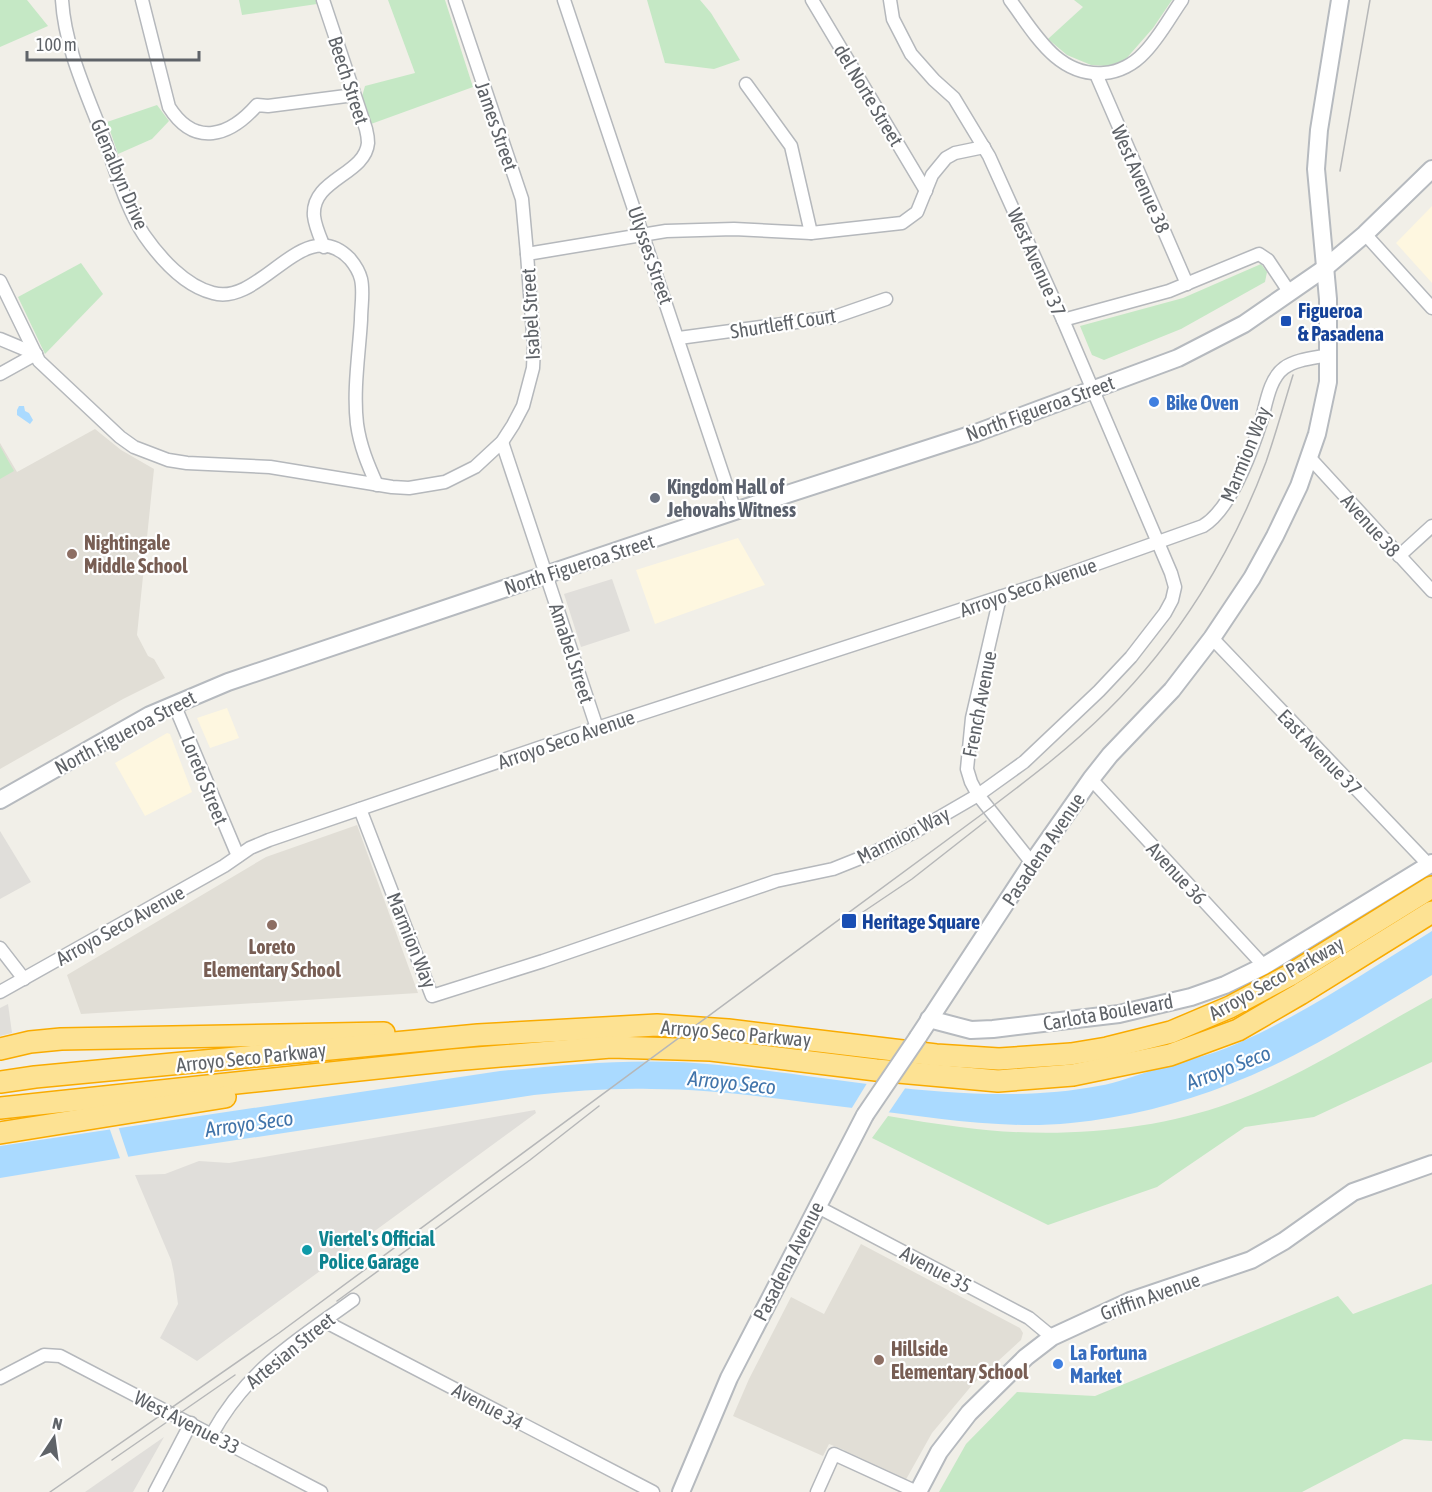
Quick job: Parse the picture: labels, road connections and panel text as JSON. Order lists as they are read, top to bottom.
{
  "streets": {
    "highway": ["Arroyo Seco Parkway"],
    "main road": [
      "North Figueroa Street",
      "Pasadena Avenue",
      "Carlota Boulevard",
      "Griffin Avenue"
    ],
    "street": [
      "Beech Street",
      "del Norte Street",
      "James Street",
      "Glenalbyn Drive",
      "West Avenue 38",
      "Ulysses Street",
      "West Avenue 37",
      "Isabel Street",
      "Shurtleff Court",
      "Marmion Way",
      "Avenue 38",
      "Arroyo Seco Avenue",
      "Amabel Street",
      "French Avenue",
      "East Avenue 37",
      "Loreto Street",
      "Avenue 36",
      "Avenue 35",
      "Artesian Street",
      "Avenue 34",
      "West Avenue 33"
    ]
  },
  "crossings": [
    ["Beech Street", "Glenalbyn Drive"],
    ["del Norte Street", "Isabel Street"],
    ["James Street", "Isabel Street"],
    ["Ulysses Street", "Isabel Street"],
    ["Ulysses Street", "Shurtleff Court"],
    ["Ulysses Street", "North Figueroa Street"],
    ["West Avenue 37", "Isabel Street"],
    ["West Avenue 37", "North Figueroa Street"],
    ["West Avenue 37", "Marmion Way"],
    ["West Avenue 37", "Arroyo Seco Avenue"],
    ["Isabel Street", "Amabel Street"],
    ["North Figueroa Street", "Amabel Street"],
    ["North Figueroa Street", "Loreto Street"],
    ["North Figueroa Street", "Pasadena Avenue"],
    ["Marmion Way", "Arroyo Seco Avenue"],
    ["Marmion Way", "French Avenue"],
    ["Marmion Way", "Pasadena Avenue"],
    ["Avenue 38", "Pasadena Avenue"],
    ["Arroyo Seco Avenue", "Amabel Street"],
    ["Arroyo Seco Avenue", "French Avenue"],
    ["Arroyo Seco Avenue", "Loreto Street"],
    ["French Avenue", "Pasadena Avenue"],
    ["East Avenue 37", "Pasadena Avenue"],
    ["East Avenue 37", "Carlota Boulevard"],
    ["Pasadena Avenue", "Avenue 36"],
    ["Pasadena Avenue", "Carlota Boulevard"],
    ["Pasadena Avenue", "Avenue 35"],
    ["Avenue 36", "Carlota Boulevard"],
    ["Avenue 35", "Griffin Avenue"],
    ["Artesian Street", "Avenue 34"],
    ["Artesian Street", "West Avenue 33"]
  ],
  "water": ["Arroyo Seco"],
  "places": {
    "transit": ["Figueroa & Pasadena", "Heritage Square"],
    "other": [
      "Bike Oven",
      "Kingdom Hall of Jehovahs Witness",
      "Nightingale Middle School",
      "Loreto Elementary School",
      "Viertel's Official Police Garage",
      "Hillside Elementary School",
      "La Fortuna Market"
    ]
  },
  "scale_bar": "100 m",
  "north": "top"
}
